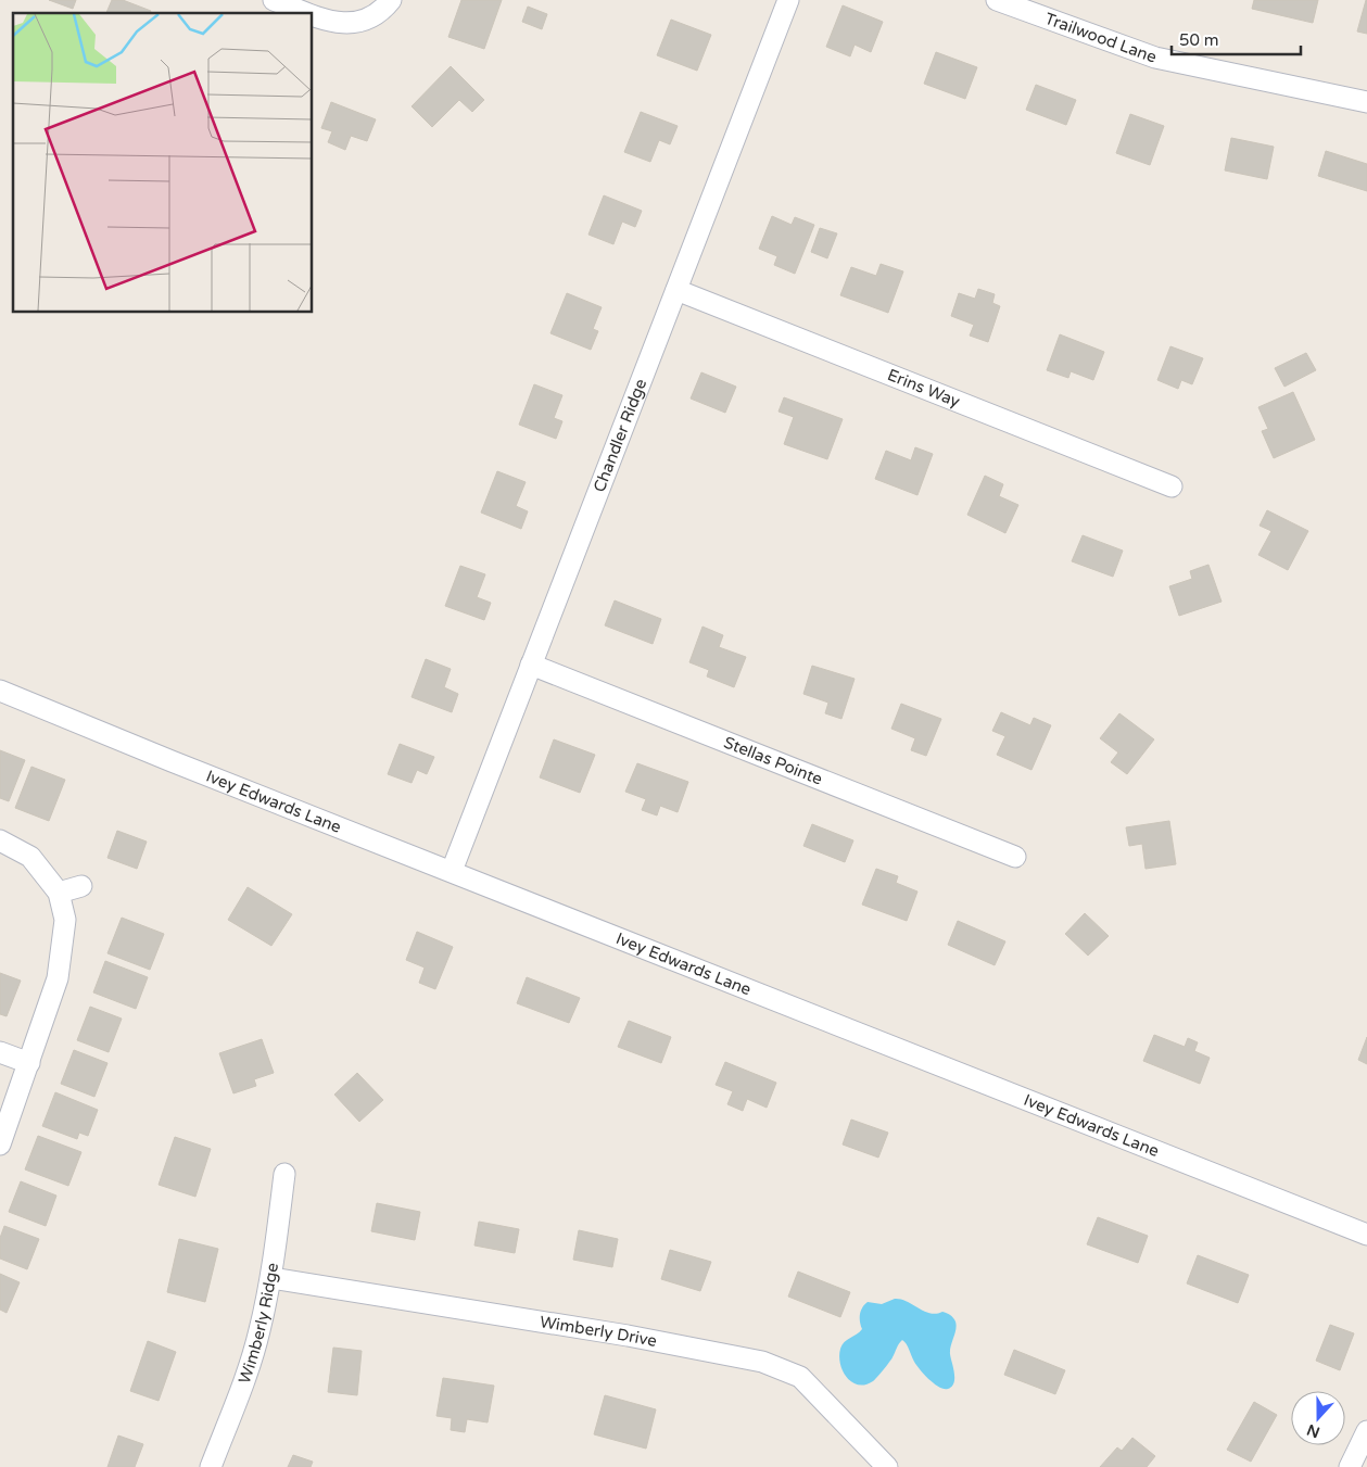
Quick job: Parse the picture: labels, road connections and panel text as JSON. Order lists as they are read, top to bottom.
{
  "streets": {
    "street": [
      "Trailwood Lane",
      "Erins Way",
      "Chandler Ridge",
      "Stellas Pointe",
      "Ivey Edwards Lane",
      "Wimberly Ridge",
      "Wimberly Drive"
    ]
  },
  "crossings": [
    ["Erins Way", "Chandler Ridge"],
    ["Chandler Ridge", "Stellas Pointe"],
    ["Chandler Ridge", "Ivey Edwards Lane"],
    ["Wimberly Ridge", "Wimberly Drive"]
  ],
  "scale_bar": "50 m",
  "north": "bottom"
}
